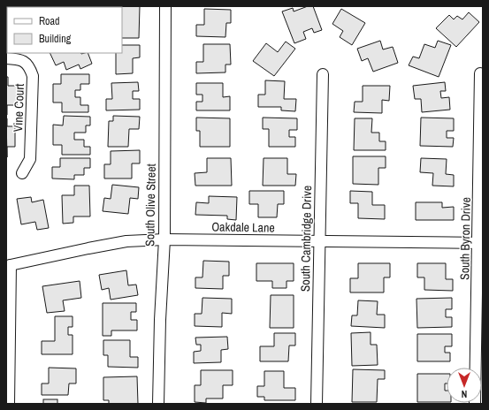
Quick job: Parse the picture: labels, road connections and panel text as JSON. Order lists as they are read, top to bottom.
{
  "streets": {
    "street": [
      "Vine Court",
      "South Olive Street",
      "Oakdale Lane",
      "South Cambridge Drive",
      "South Byron Drive"
    ]
  },
  "crossings": [
    ["South Olive Street", "Oakdale Lane"],
    ["Oakdale Lane", "South Cambridge Drive"],
    ["Oakdale Lane", "South Byron Drive"]
  ],
  "legend": ["Road", "Building"],
  "north": "bottom"
}
